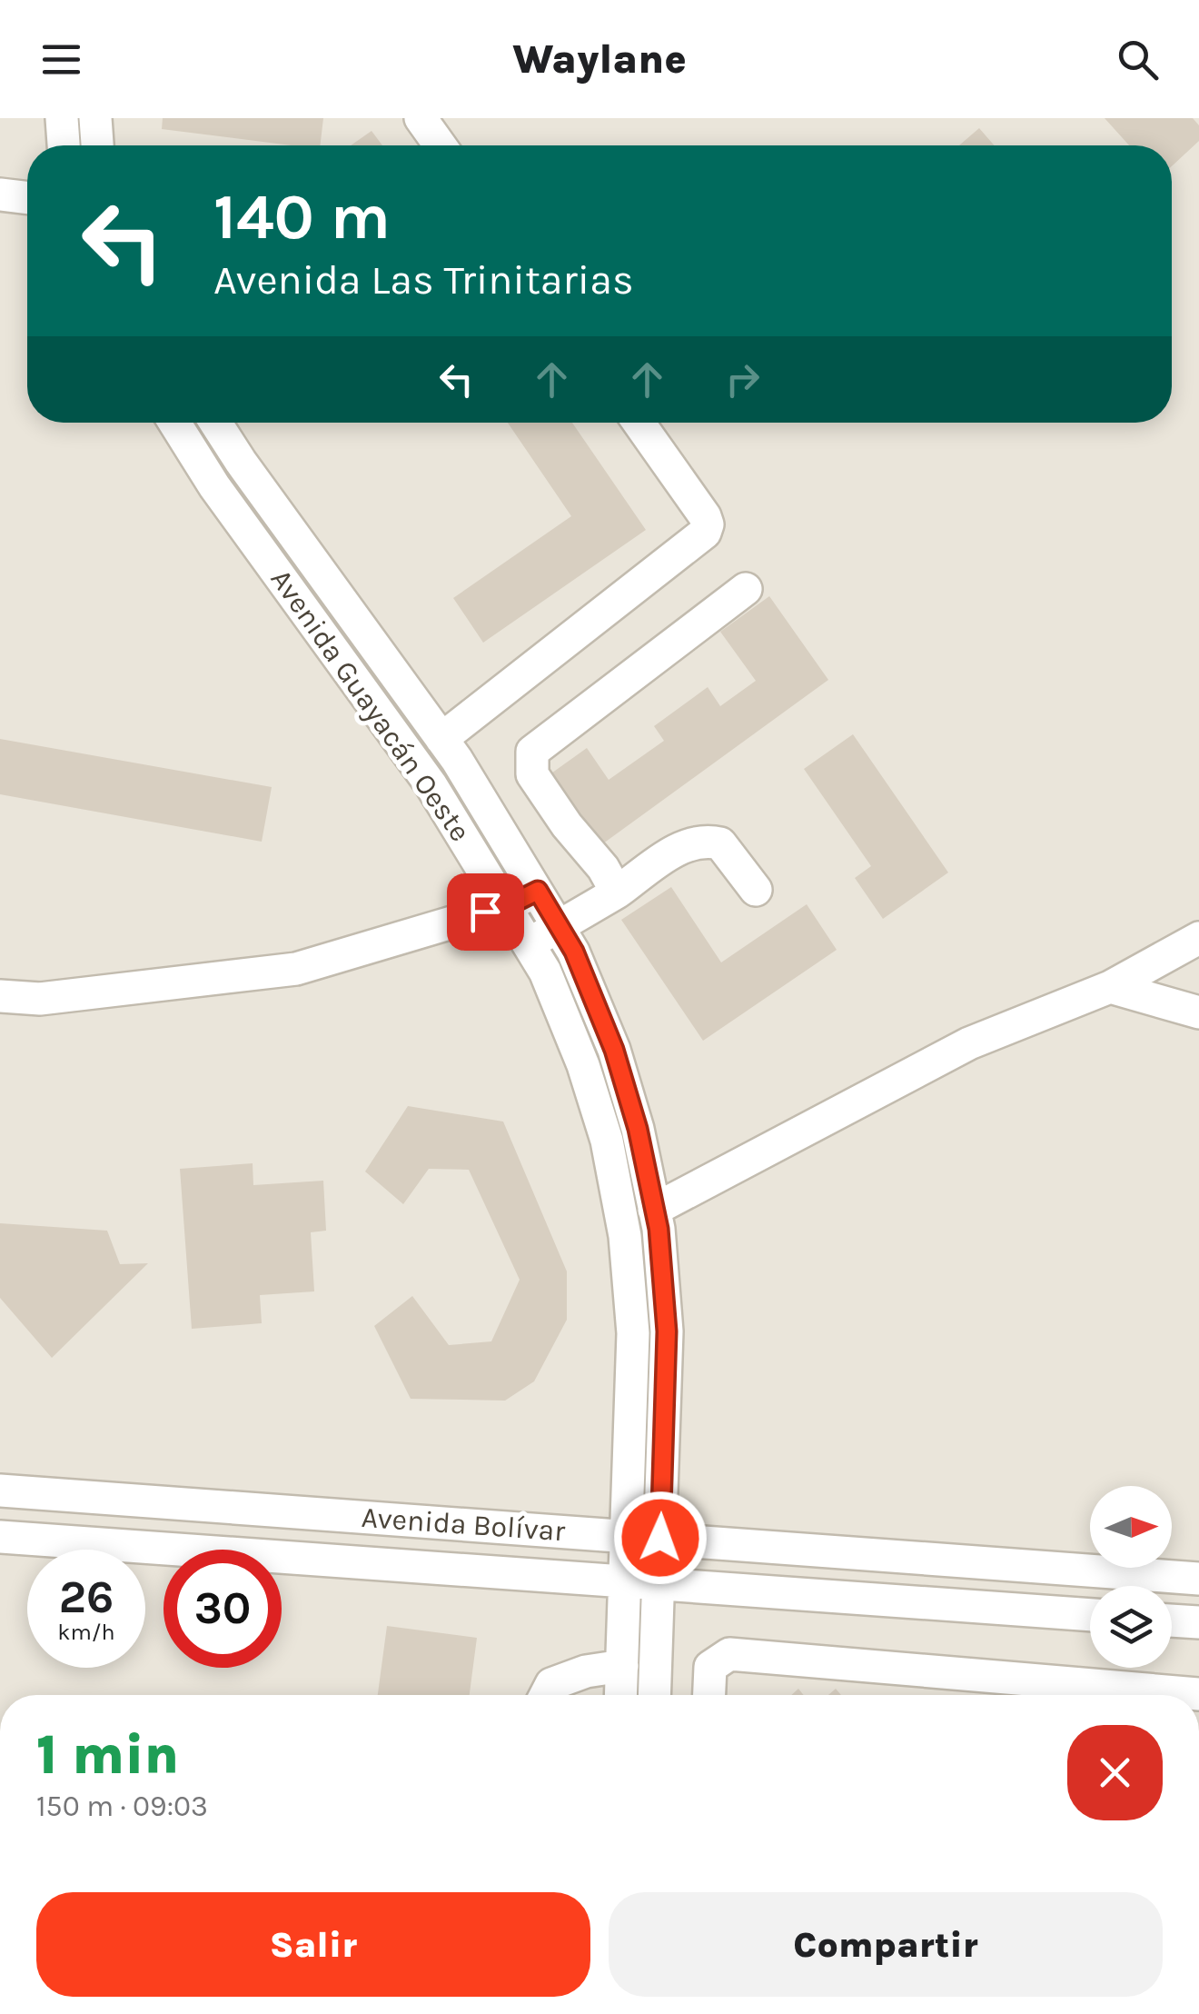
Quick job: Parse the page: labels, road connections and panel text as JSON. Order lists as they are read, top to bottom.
{
  "streets": {
    "street": ["Avenida Guayacán Oeste", "Avenida Bolívar"]
  },
  "crossings": [
    ["Avenida Guayacán Oeste", "Avenida Bolívar"]
  ],
  "north": "right",
  "page": {
    "header": "Waylane",
    "turn": ["140 m", "Avenida Las Trinitarias"],
    "speed": "26 km/h",
    "limit": "30",
    "heading": ["1 min", "150 m · 09:03"],
    "buttons": ["Salir", "Compartir"]
  }
}
